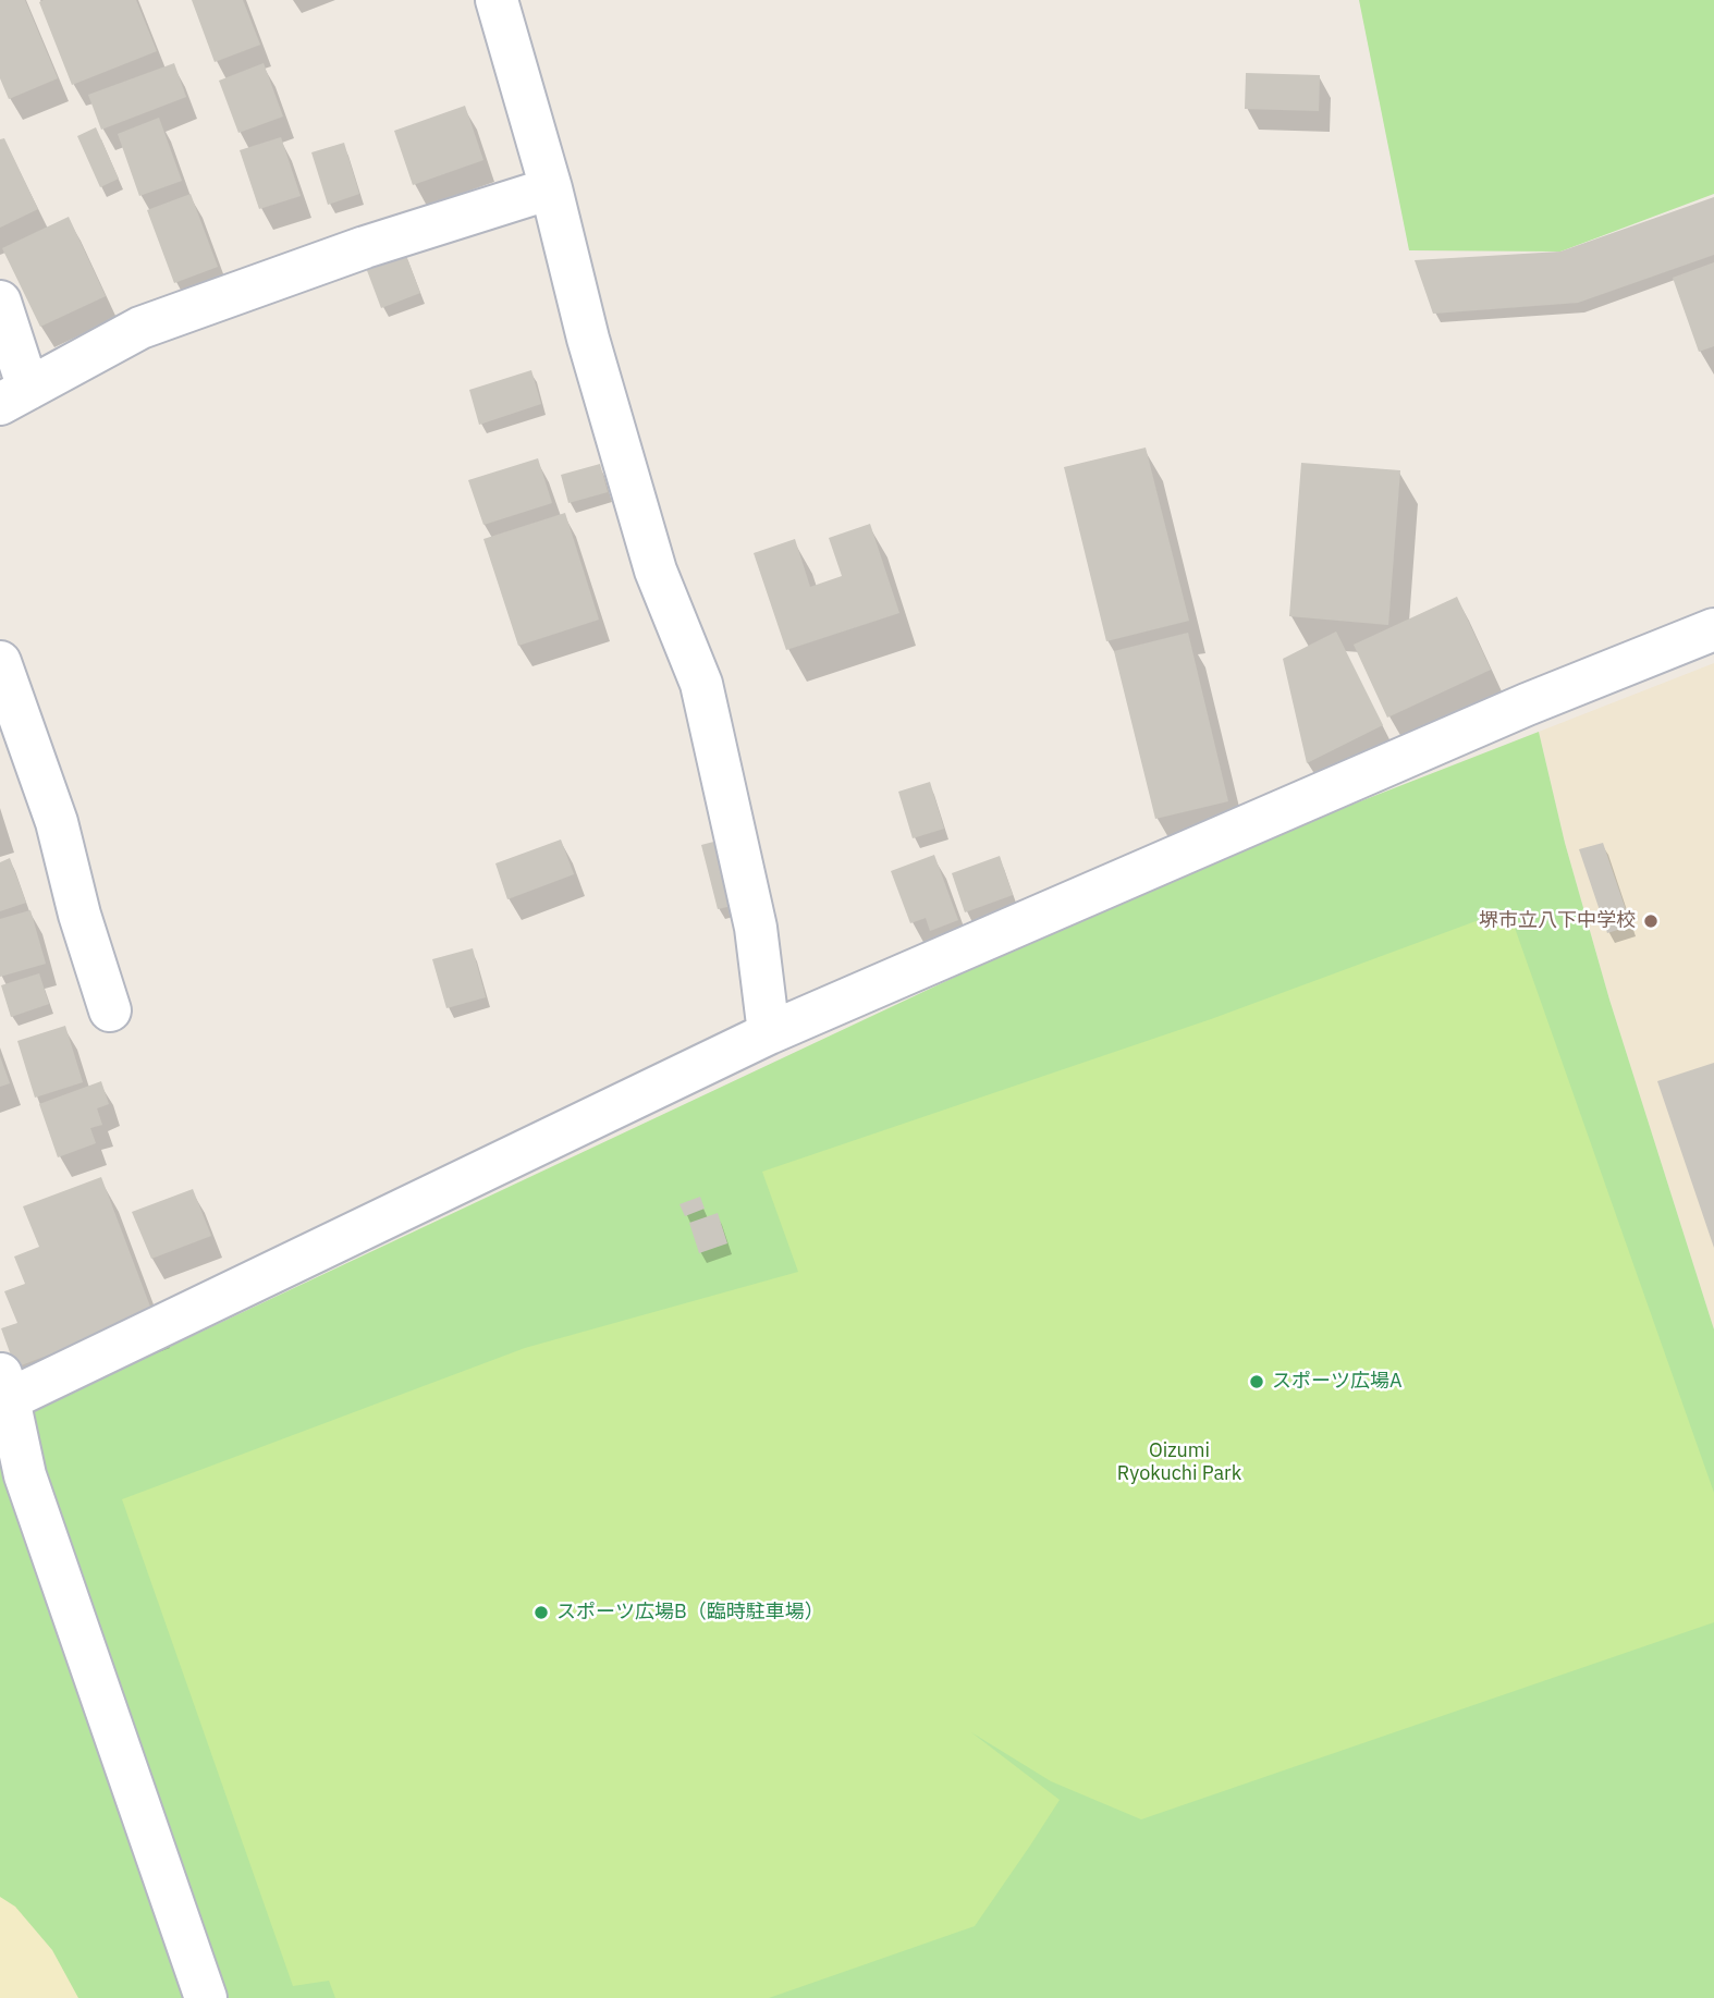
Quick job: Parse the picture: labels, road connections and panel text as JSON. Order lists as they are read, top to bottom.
{
  "parks": ["Oizumi Ryokuchi Park"],
  "places": ["堺市立八下中学校", "スポーツ広場A", "スポーツ広場B（臨時駐車場）"]
}
